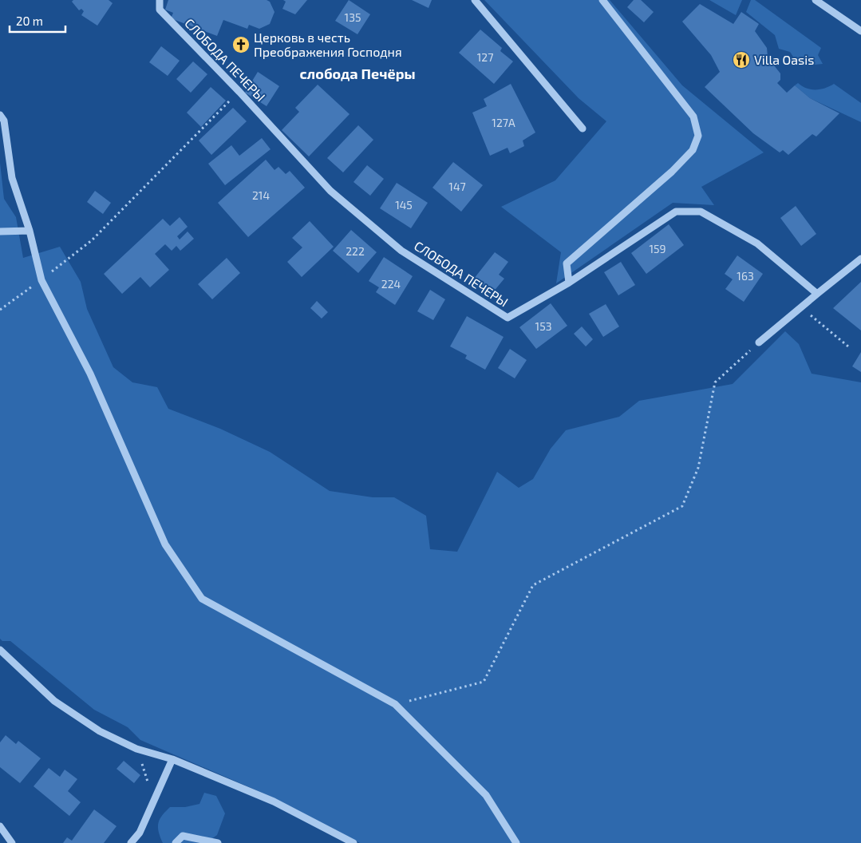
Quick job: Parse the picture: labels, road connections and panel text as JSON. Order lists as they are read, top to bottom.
{
  "streets": {
    "street": ["СЛОБОДА ПЕЧЕРЫ"]
  },
  "districts": ["слобода Печёры"],
  "places": {
    "church": ["Церковь в честь Преображения Господня"],
    "restaurant": ["Villa Oasis"]
  },
  "house_numbers": [
    "135",
    "127",
    "127А",
    "147",
    "214",
    "145",
    "159",
    "222",
    "163",
    "224",
    "153"
  ],
  "scale_bar": "20 m"
}
